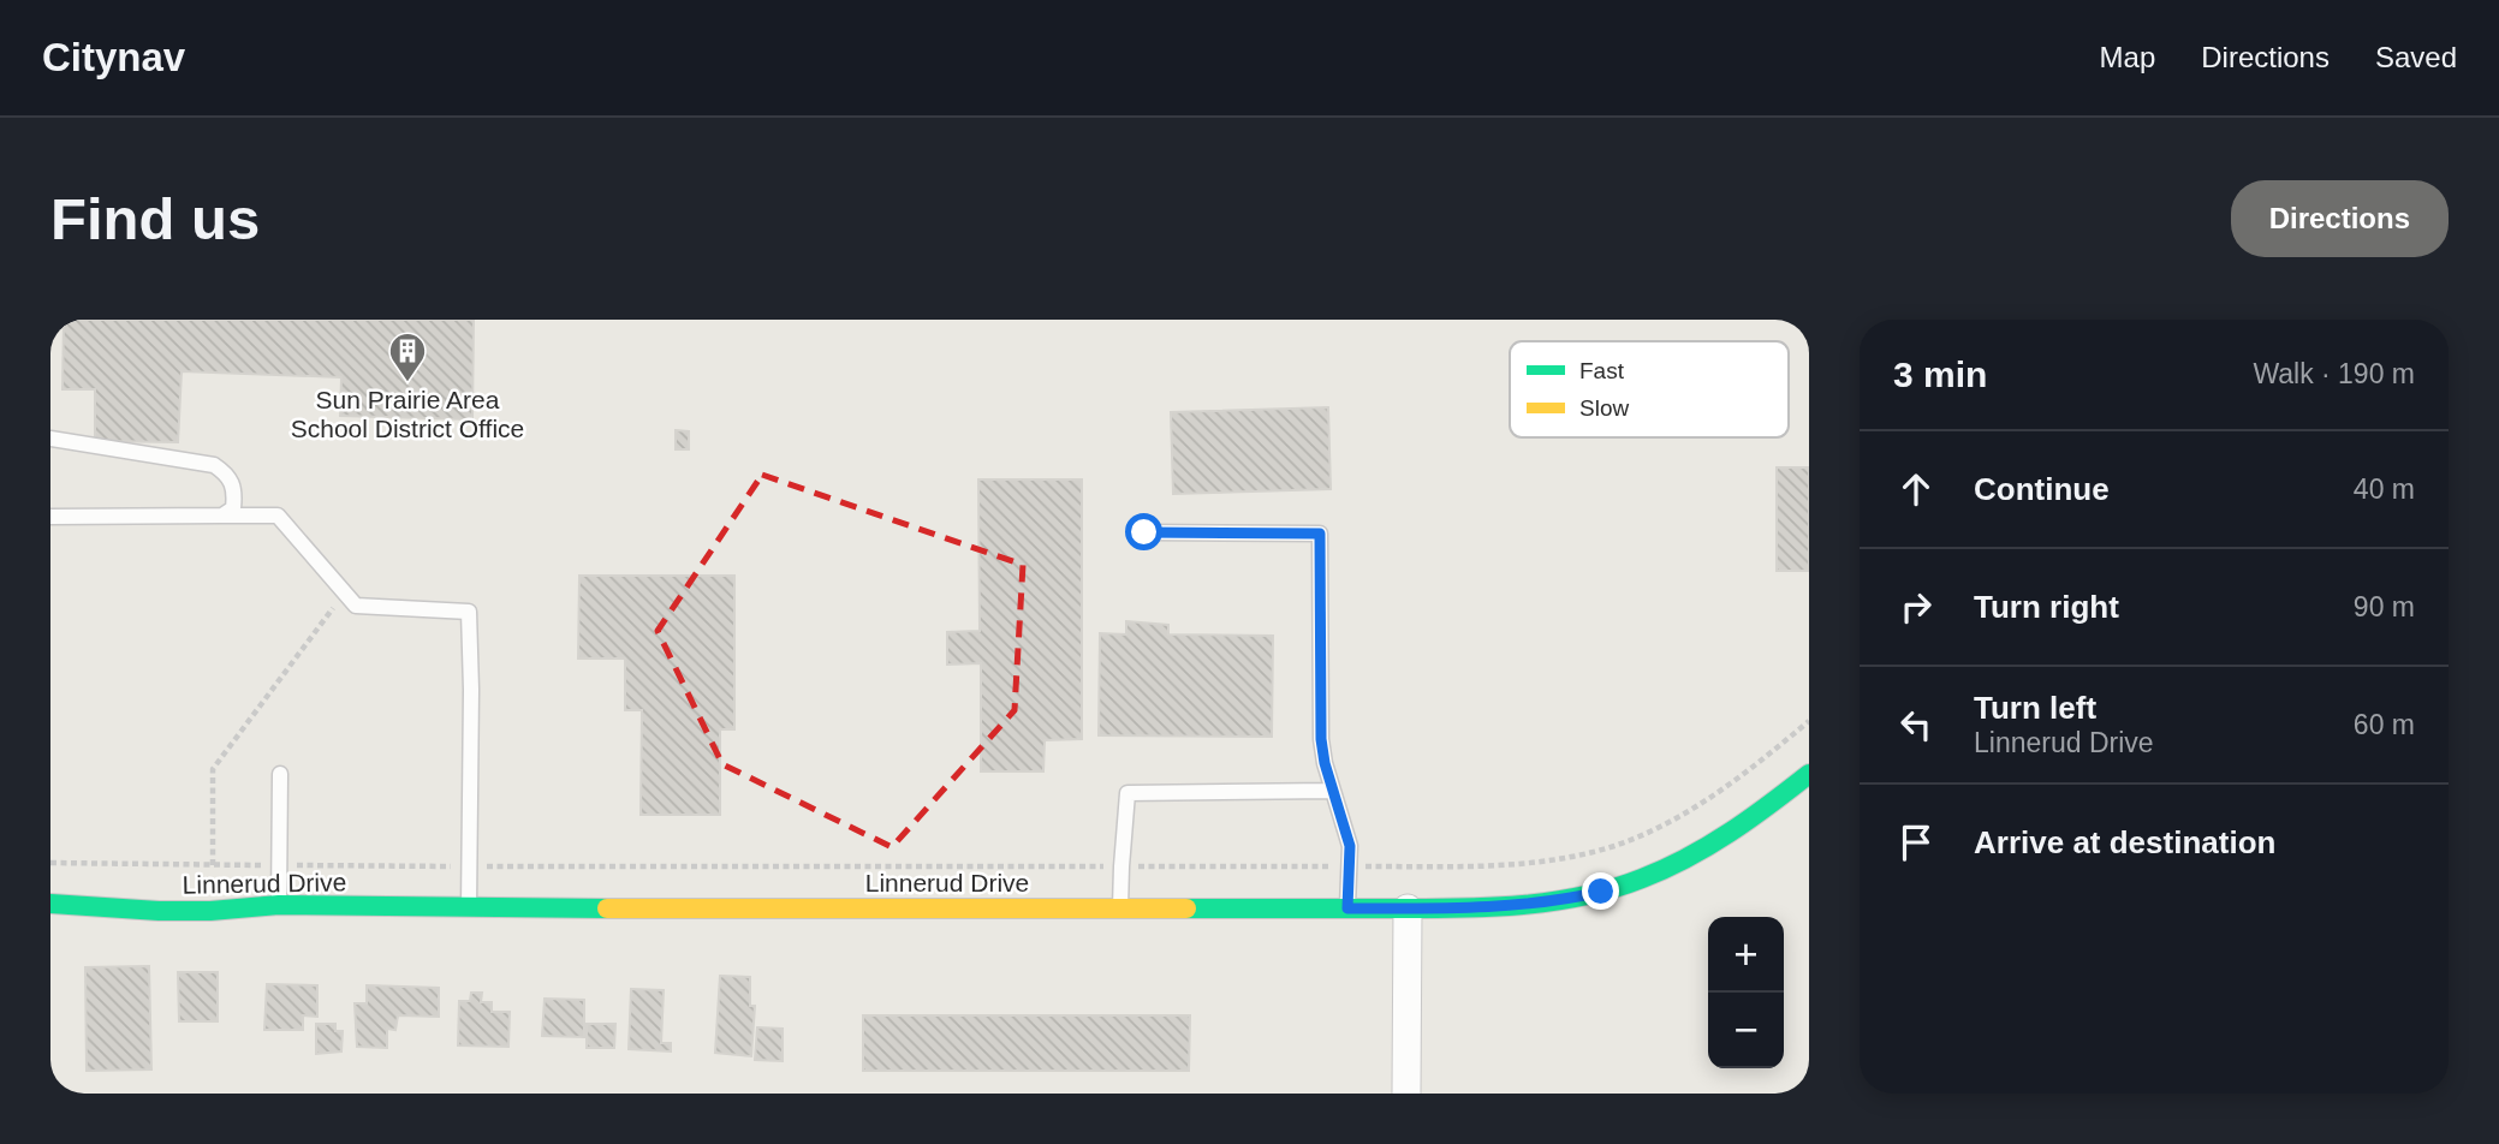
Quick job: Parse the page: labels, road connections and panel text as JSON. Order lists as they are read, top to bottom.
{
  "streets": {
    "street": ["Linnerud Drive"]
  },
  "places": {
    "building": ["Sun Prairie Area School District Office"]
  },
  "legend": ["Fast", "Slow"],
  "page": {
    "header": "Citynav",
    "nav": ["Map", "Directions", "Saved"],
    "buttons": "Directions",
    "title": "Find us",
    "heading": ["3 min", "Walk · 190 m"],
    "list": [
      ["Continue", "40 m"],
      ["Turn right", "90 m"],
      ["Turn left", "Linnerud Drive", "60 m"],
      "Arrive at destination"
    ],
    "map_buttons": ["+", "−"]
  }
}
